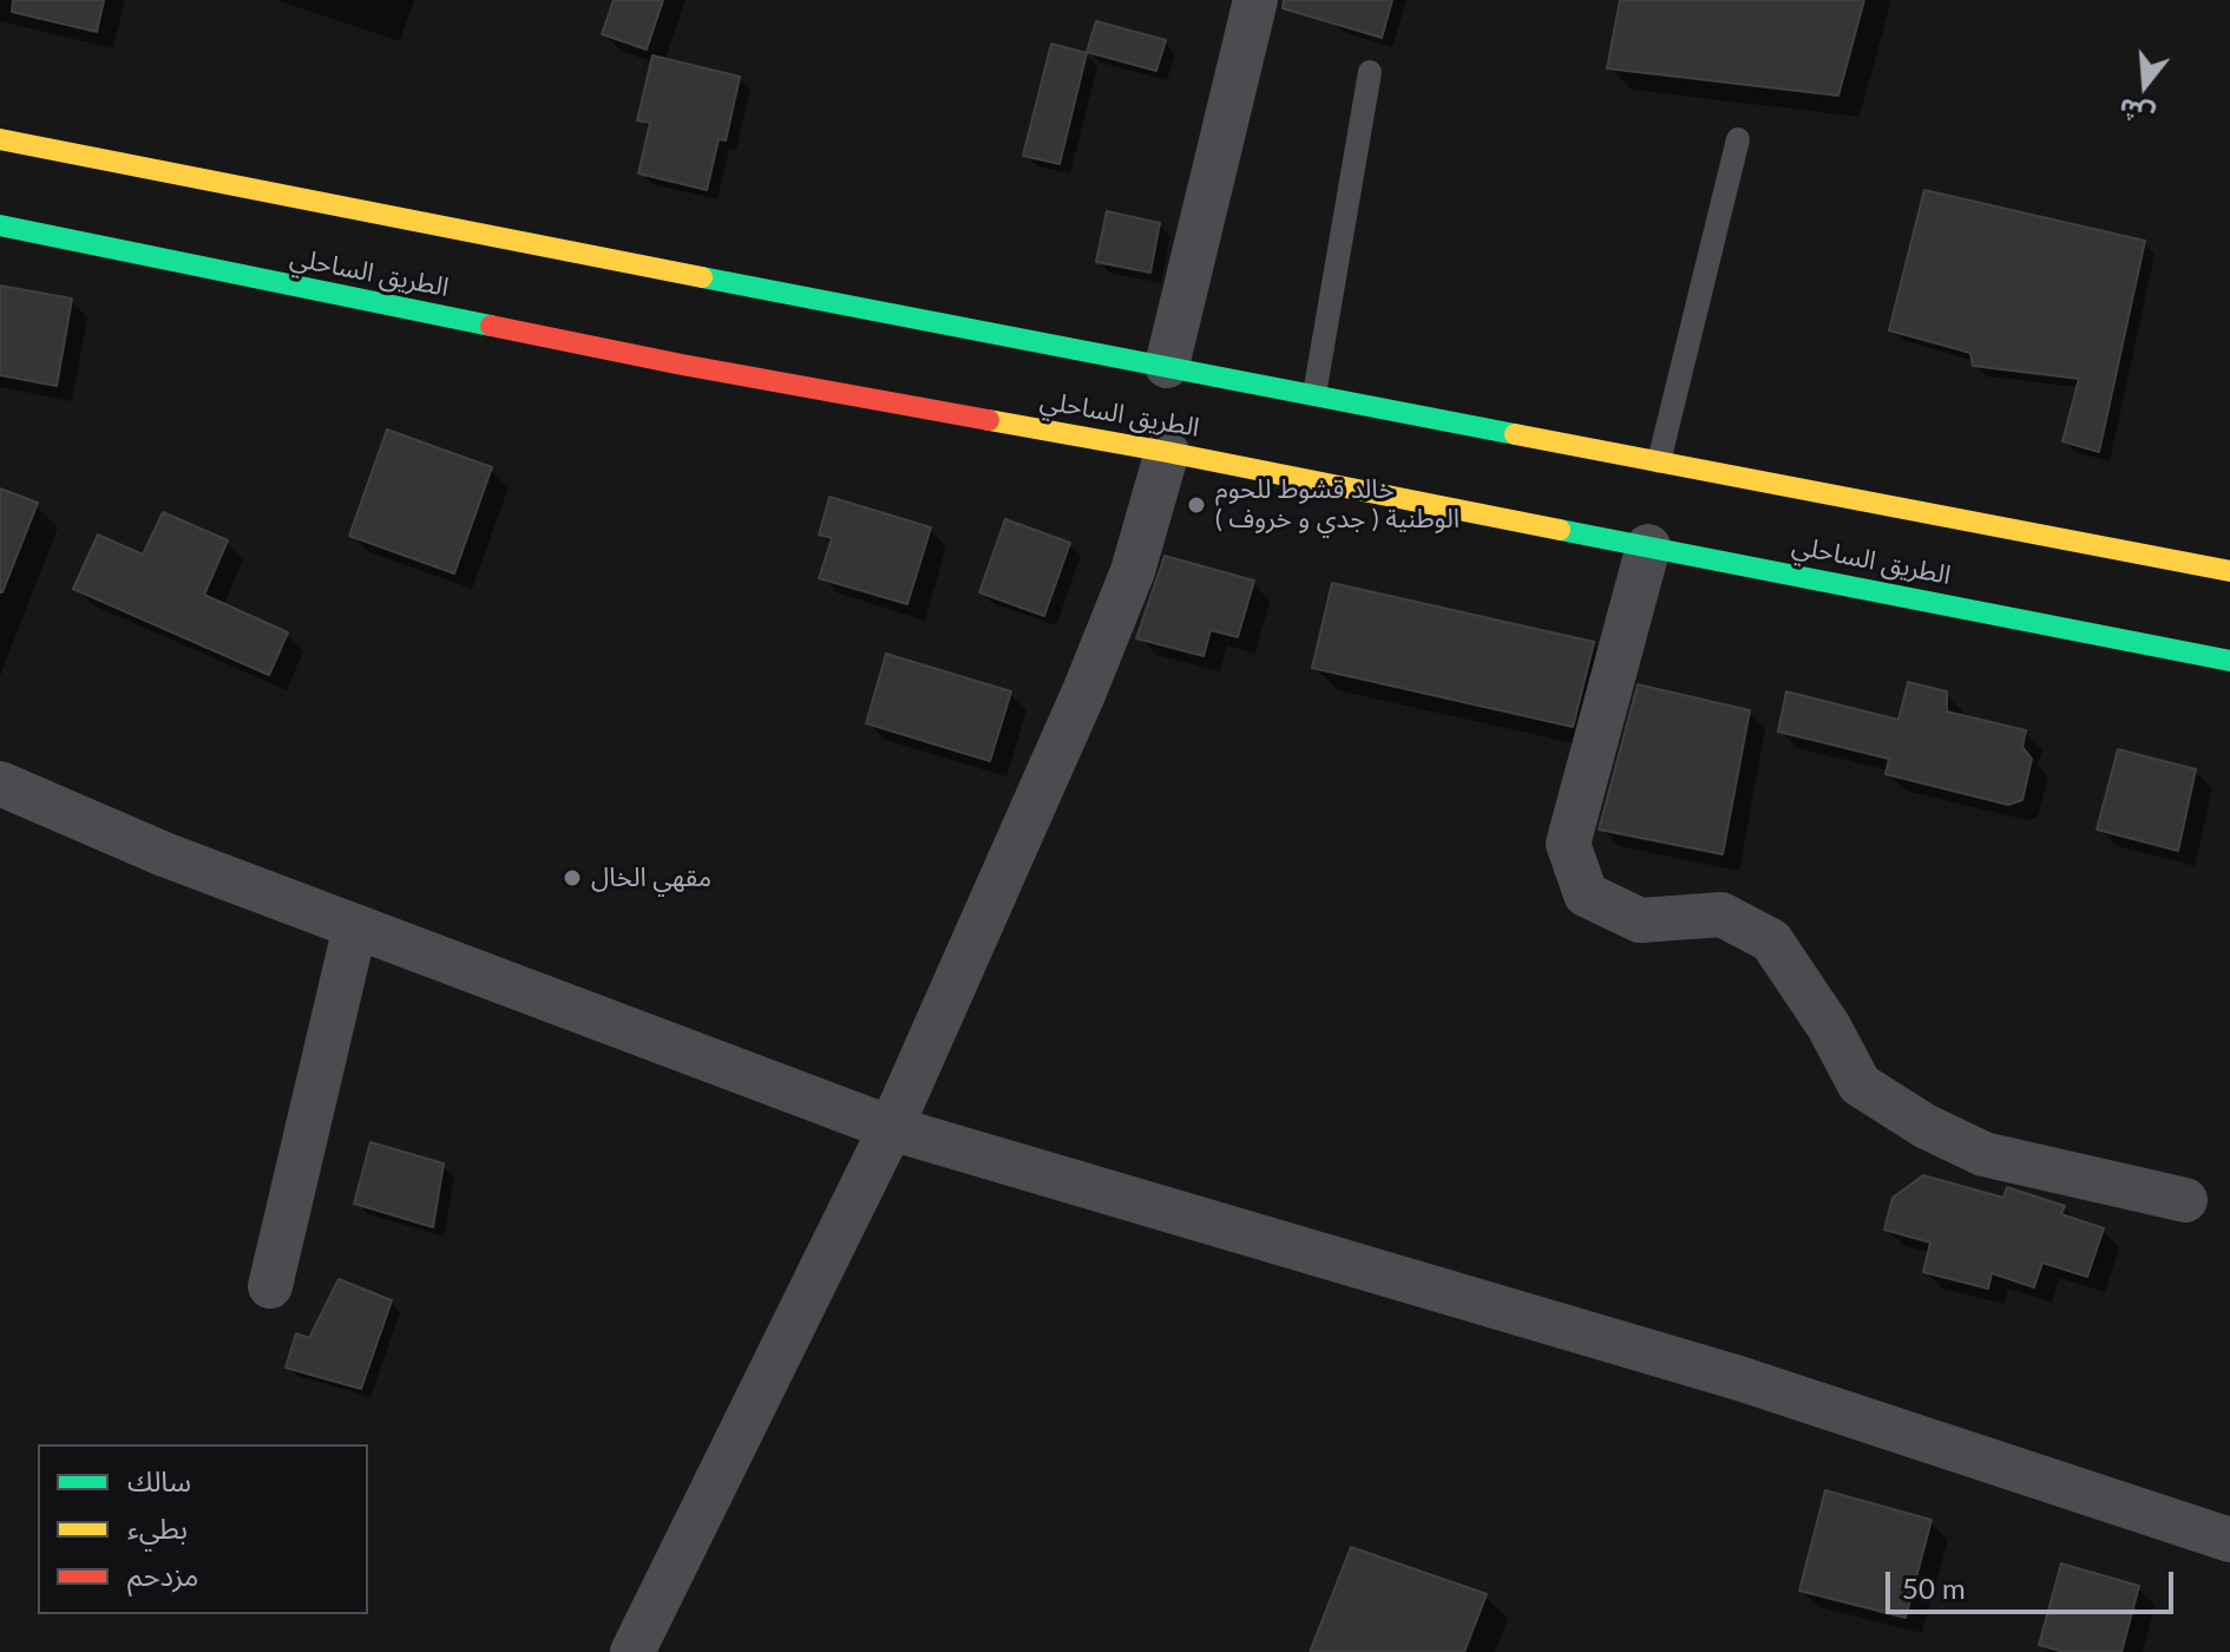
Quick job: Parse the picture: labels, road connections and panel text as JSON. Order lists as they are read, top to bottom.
{
  "streets": {
    "highway": ["الطريق الساحلي"]
  },
  "places": ["خالد قشوط للحوم الوطنية ( جدي و خروف )", "مقهي الخال"],
  "legend": ["سالك", "بطيء", "مزدحم"],
  "scale_bar": "50 m",
  "north": "bottom"
}
